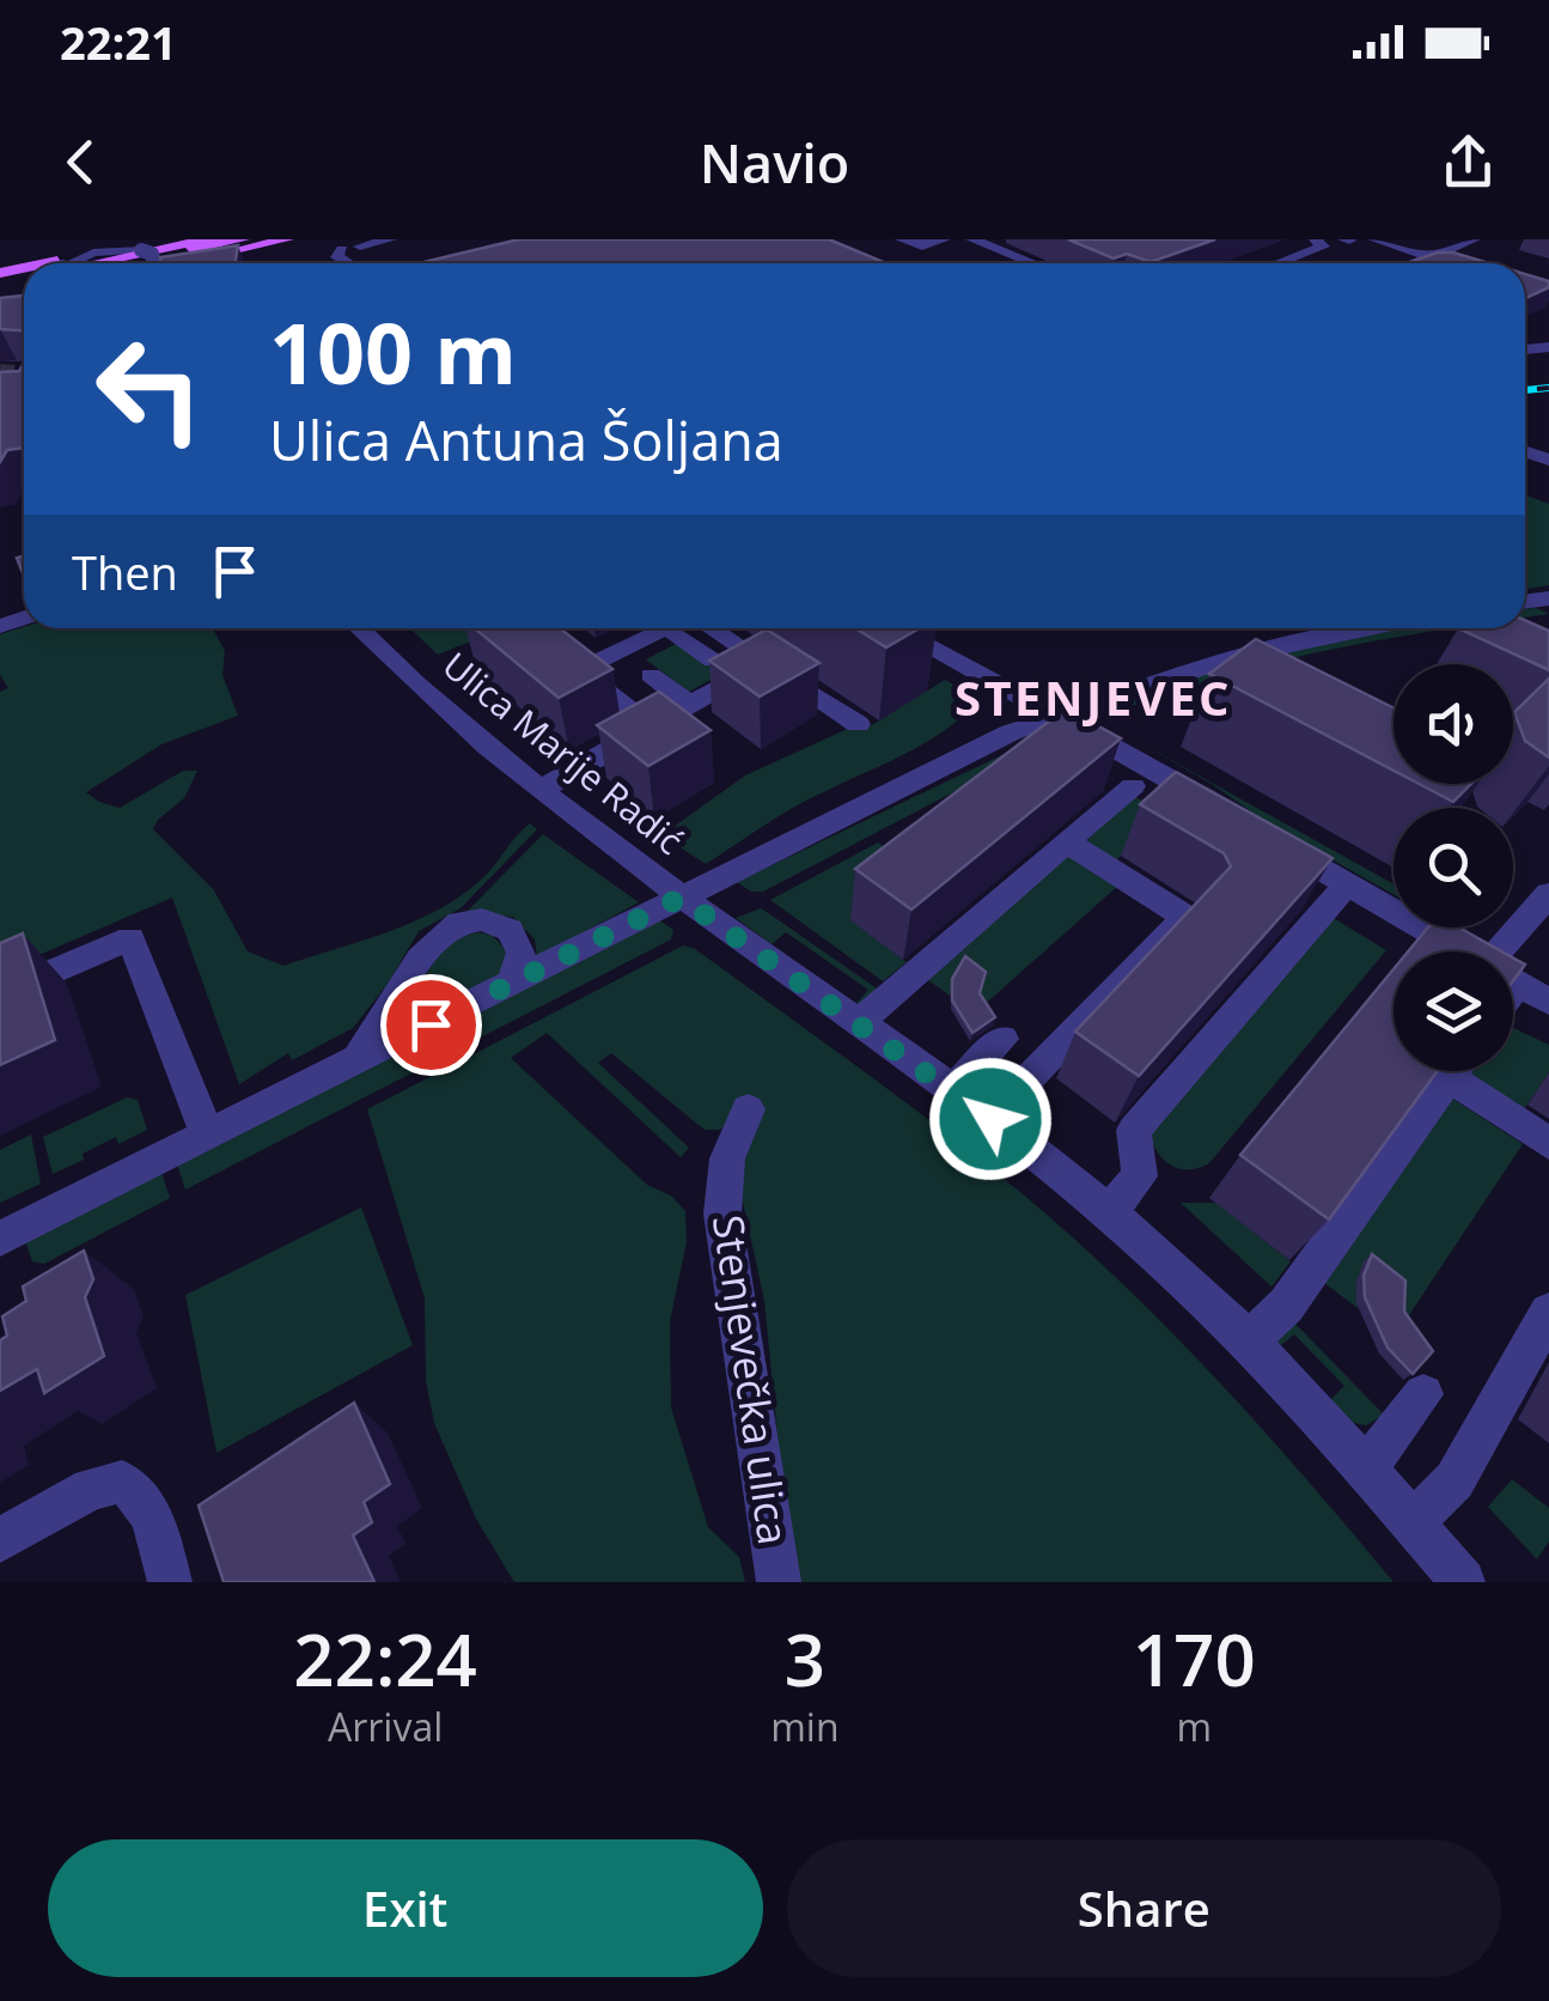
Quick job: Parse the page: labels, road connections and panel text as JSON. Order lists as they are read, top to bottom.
{
  "streets": {
    "street": ["Ulica Marije Radić", "Stenjevečka ulica"]
  },
  "districts": ["STENJEVEC"],
  "page": {
    "status": "22:21",
    "header": "Navio",
    "turn": ["100 m", "Ulica Antuna Šoljana"],
    "then": "Then",
    "eta": [
      "22:24",
      "Arrival",
      "3",
      "min",
      "170",
      "m"
    ],
    "buttons": ["Exit", "Share"]
  }
}
